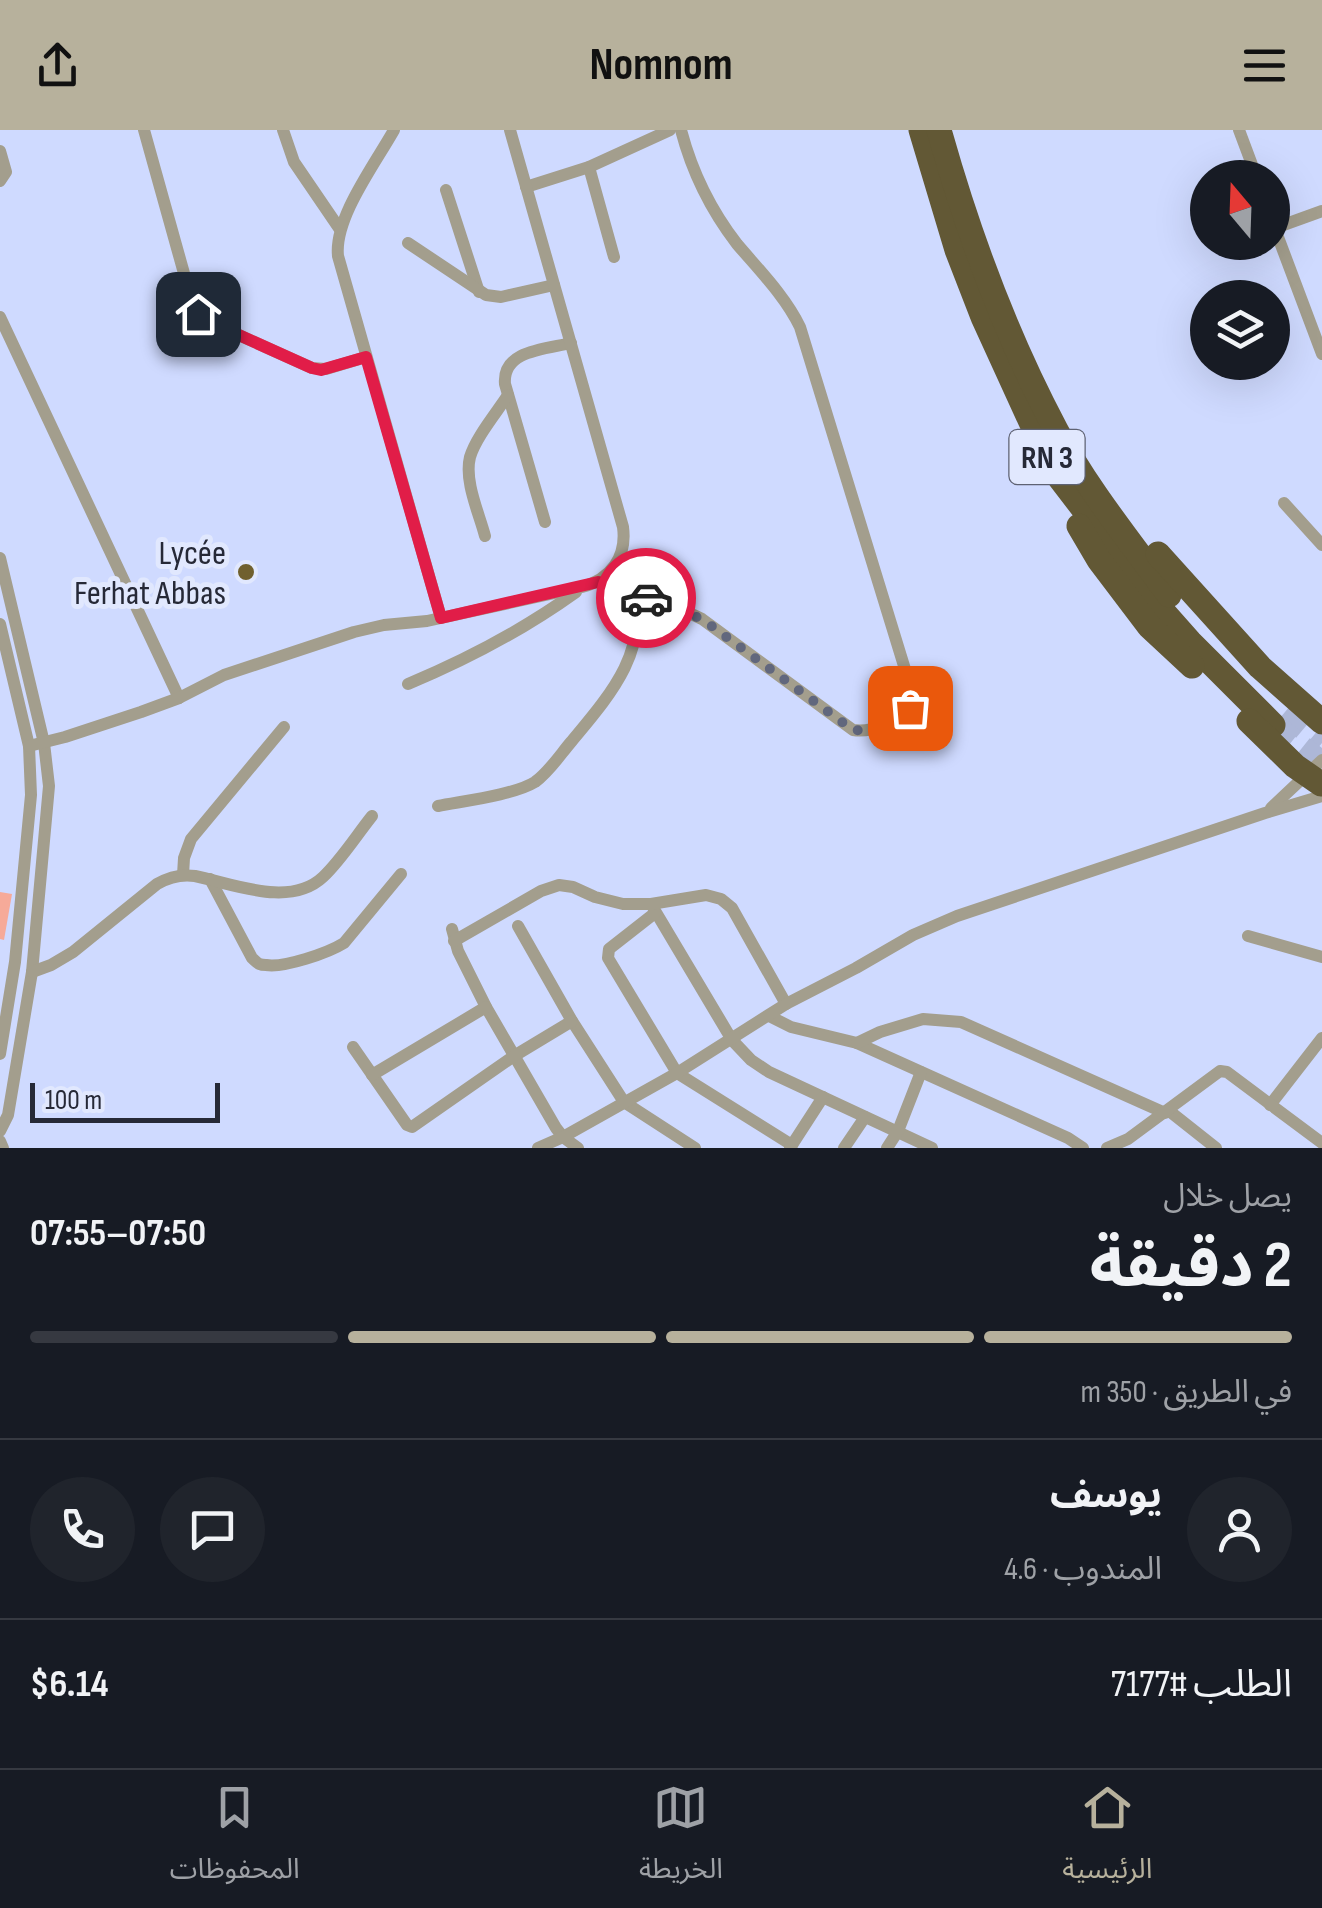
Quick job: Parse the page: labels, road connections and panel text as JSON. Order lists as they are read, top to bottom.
{
  "streets": {
    "highway": ["RN 3"]
  },
  "places": ["Lycée Ferhat Abbas"],
  "scale_bar": "100 m",
  "north": "top",
  "page": {
    "header": "Nomnom",
    "scale": "100 m",
    "heading": ["2 دقيقة", "يصل خلال", "07:50–07:55"],
    "panel": [
      "يوسف",
      "المندوب · 4.6",
      "الطلب #7177",
      "$6.14"
    ],
    "bar": "في الطريق · 350 m",
    "tabs": ["الرئيسية", "الخريطة", "المحفوظات"]
  }
}
